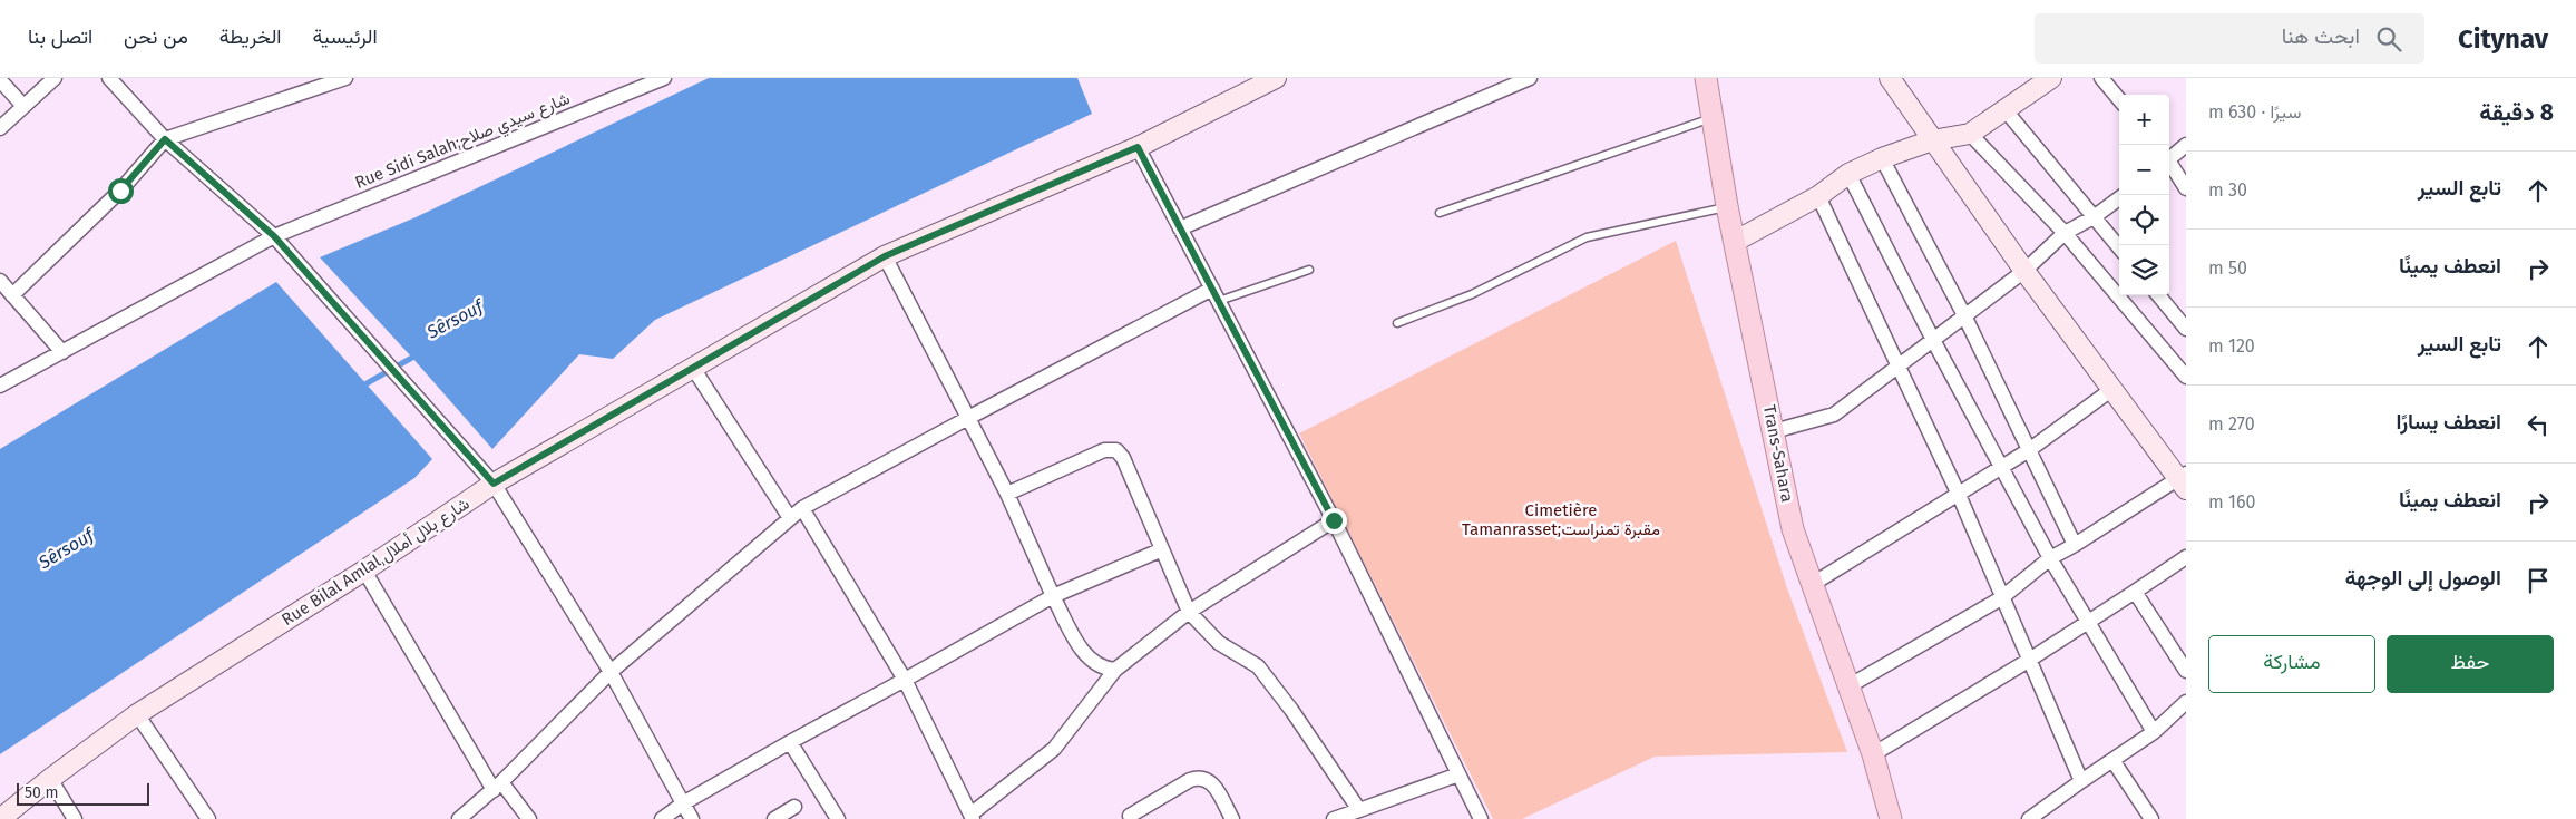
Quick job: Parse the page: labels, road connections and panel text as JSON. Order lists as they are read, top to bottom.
{
  "streets": {
    "main road": ["Trans-Sahara", "Rue Bilal Amlal,شارع بلال أملال"],
    "street": ["Rue Sidi Salah;شارع سيدي صلاح"]
  },
  "water": ["Sêrsouf"],
  "parks": ["Cimetière Tamanrasset;مقبرة تمنراست"],
  "scale_bar": "50 m",
  "page": {
    "header": "Citynav",
    "search": "ابحث هنا",
    "nav": [
      "الرئيسية",
      "الخريطة",
      "من نحن",
      "اتصل بنا"
    ],
    "heading": ["8 دقيقة", "سيرًا · 630 m"],
    "map_buttons": ["+", "−"],
    "list": [
      ["تابع السير", "30 m"],
      ["انعطف يمينًا", "50 m"],
      ["تابع السير", "120 m"],
      ["انعطف يسارًا", "270 m"],
      ["انعطف يمينًا", "160 m"],
      "الوصول إلى الوجهة"
    ],
    "buttons": ["حفظ", "مشاركة"],
    "scale": "50 m"
  }
}
